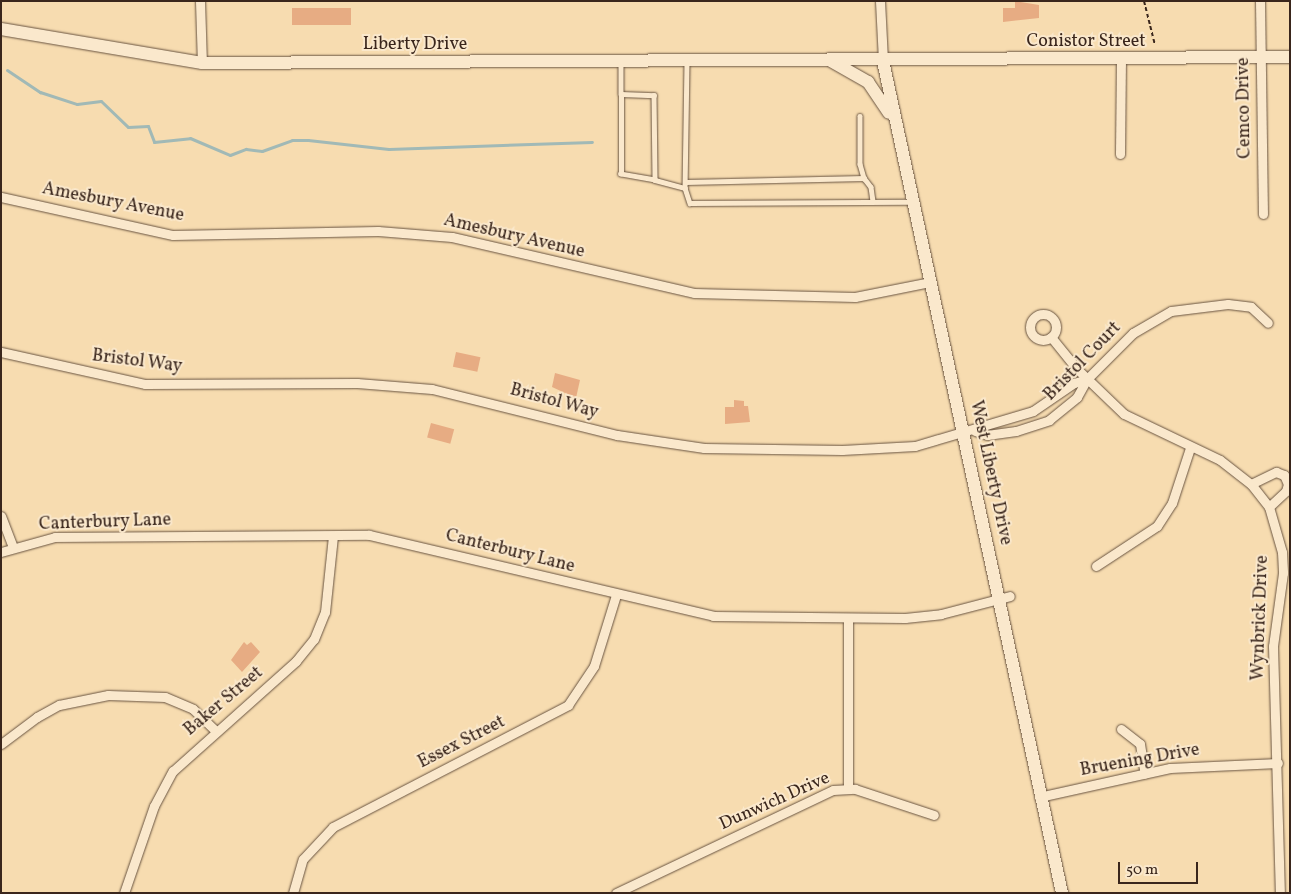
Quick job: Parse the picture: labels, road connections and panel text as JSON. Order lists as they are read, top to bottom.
{
  "streets": {
    "main road": ["Conistor Street", "Liberty Drive", "West Liberty Drive"],
    "street": [
      "Cemco Drive",
      "Amesbury Avenue",
      "Bristol Way",
      "Bristol Court",
      "Canterbury Lane",
      "Wynbrick Drive",
      "Baker Street",
      "Essex Street",
      "Bruening Drive",
      "Dunwich Drive"
    ]
  },
  "crossings": [
    ["Conistor Street", "Liberty Drive"],
    ["Conistor Street", "Cemco Drive"],
    ["Conistor Street", "West Liberty Drive"],
    ["Liberty Drive", "West Liberty Drive"],
    ["Amesbury Avenue", "West Liberty Drive"],
    ["Bristol Way", "Bristol Court"],
    ["Bristol Way", "West Liberty Drive"],
    ["Bristol Way", "Wynbrick Drive"],
    ["Bristol Court", "West Liberty Drive"],
    ["Bristol Court", "Wynbrick Drive"],
    ["West Liberty Drive", "Canterbury Lane"],
    ["West Liberty Drive", "Bruening Drive"],
    ["Canterbury Lane", "Baker Street"],
    ["Canterbury Lane", "Essex Street"],
    ["Canterbury Lane", "Dunwich Drive"],
    ["Wynbrick Drive", "Bruening Drive"]
  ],
  "scale_bar": "50 m"
}
